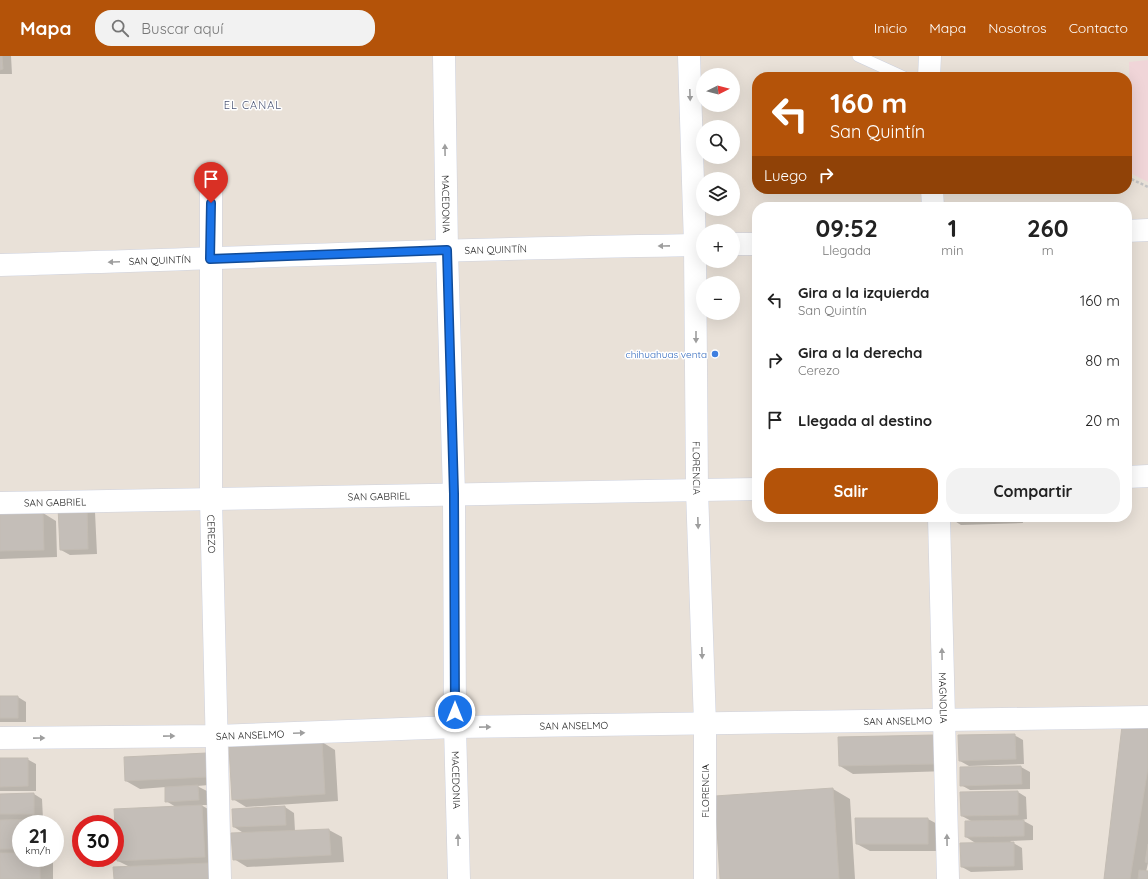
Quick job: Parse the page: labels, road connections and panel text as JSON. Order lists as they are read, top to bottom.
{
  "streets": {
    "street": [
      "MACEDONIA",
      "SAN QUINTÍN",
      "FLORENCIA",
      "SAN GABRIEL",
      "CEREZO",
      "MAGNOLIA",
      "SAN ANSELMO"
    ]
  },
  "crossings": [
    ["MACEDONIA", "SAN QUINTÍN"],
    ["MACEDONIA", "SAN GABRIEL"],
    ["MACEDONIA", "SAN ANSELMO"],
    ["SAN QUINTÍN", "CEREZO"],
    ["FLORENCIA", "SAN GABRIEL"],
    ["FLORENCIA", "SAN ANSELMO"],
    ["SAN GABRIEL", "CEREZO"],
    ["CEREZO", "SAN ANSELMO"],
    ["MAGNOLIA", "SAN ANSELMO"]
  ],
  "one_way": [
    "MACEDONIA",
    "SAN QUINTÍN",
    "FLORENCIA",
    "MAGNOLIA",
    "SAN ANSELMO"
  ],
  "districts": ["EL CANAL"],
  "places": ["chihuahuas venta"],
  "north": "right",
  "page": {
    "header": "Mapa",
    "search": "Buscar aquí",
    "nav": [
      "Inicio",
      "Mapa",
      "Nosotros",
      "Contacto"
    ],
    "map_buttons": ["+", "−"],
    "turn": ["160 m", "San Quintín"],
    "then": "Luego",
    "eta": [
      "09:52",
      "Llegada",
      "1",
      "min",
      "260",
      "m"
    ],
    "list": [
      {
        "name": "Gira a la izquierda",
        "note": "San Quintín",
        "value": "160 m"
      },
      {
        "name": "Gira a la derecha",
        "note": "Cerezo",
        "value": "80 m"
      },
      {
        "name": "Llegada al destino",
        "value": "20 m"
      }
    ],
    "buttons": ["Salir", "Compartir"],
    "speed": "21 km/h",
    "limit": "30"
  }
}
